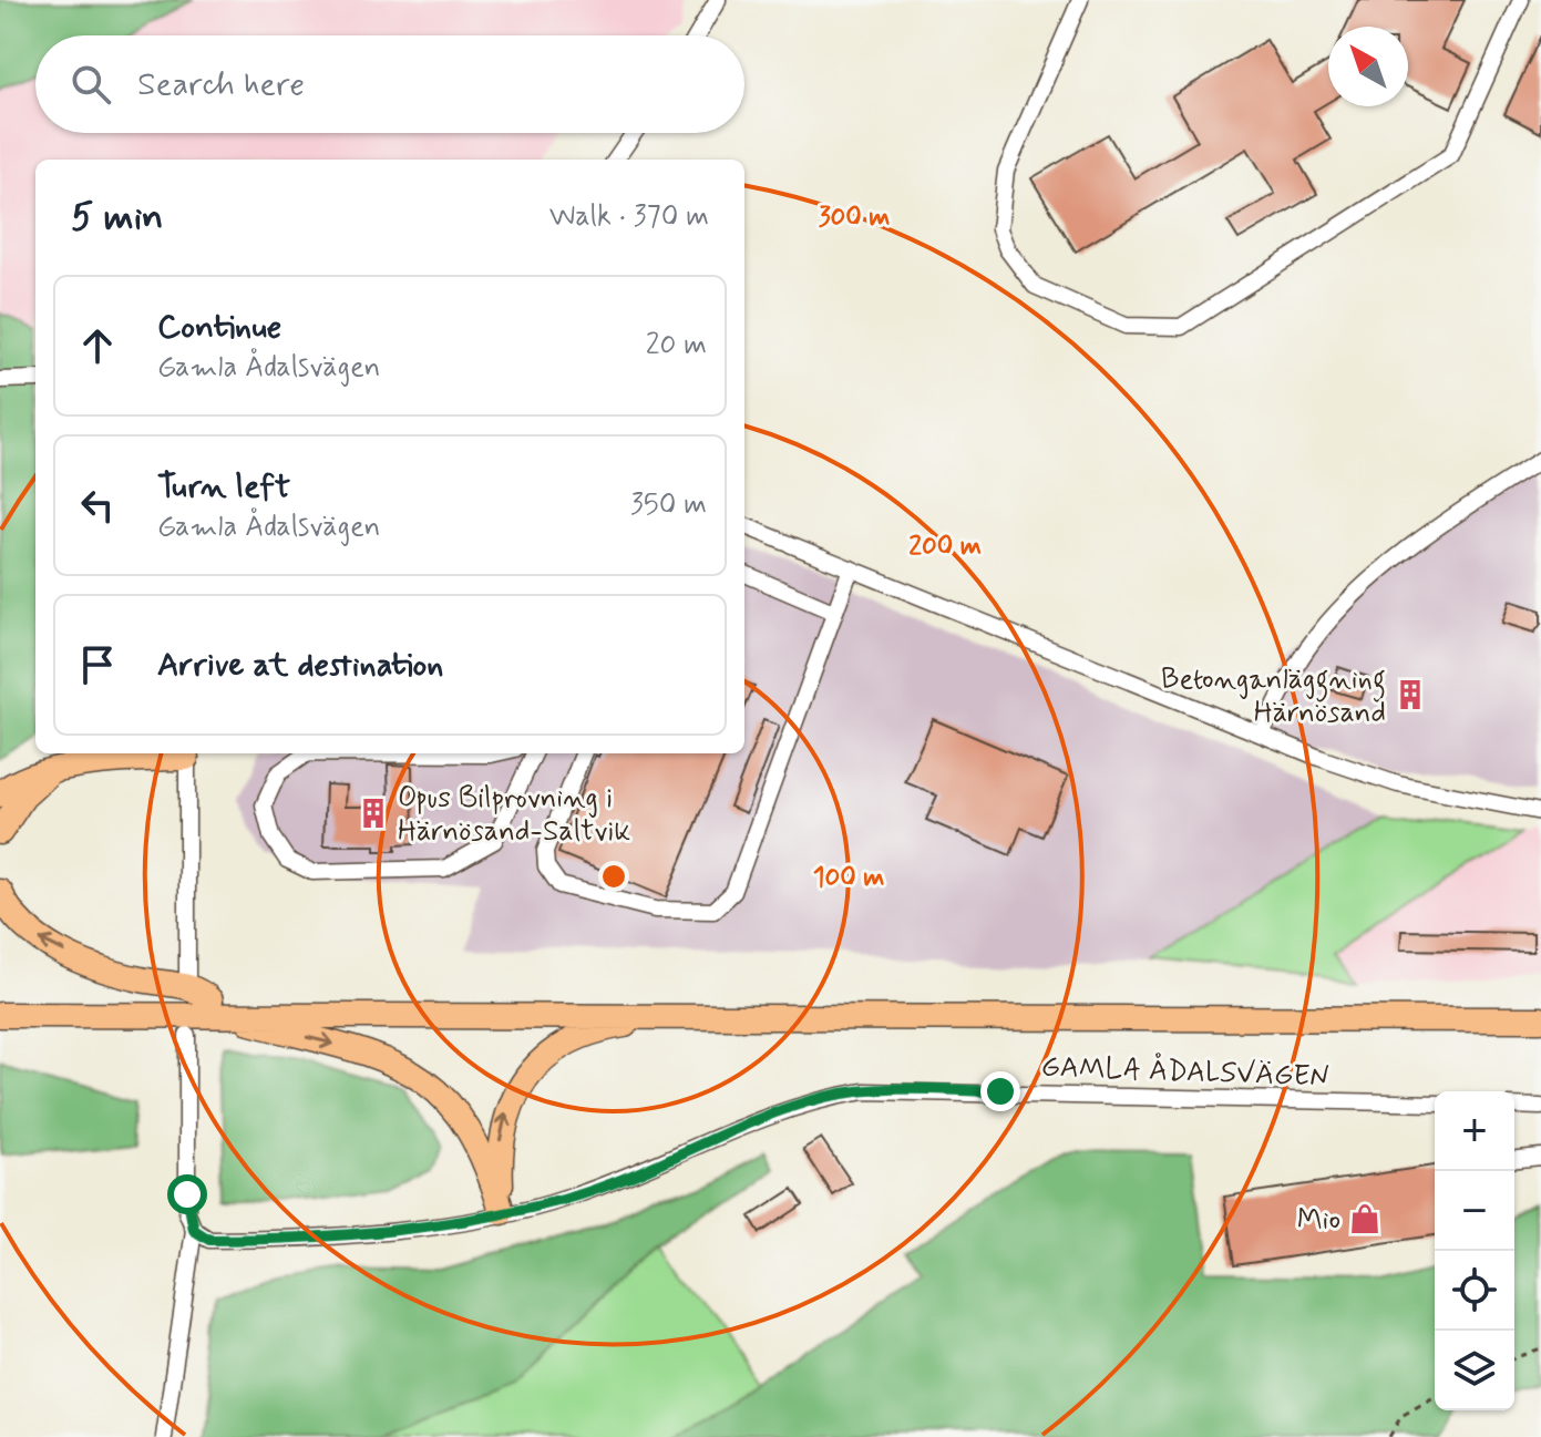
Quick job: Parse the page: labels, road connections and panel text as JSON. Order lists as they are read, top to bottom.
{
  "streets": {
    "street": ["GAMLA ÅDALSVÄGEN"]
  },
  "places": {
    "building": ["Betonganläggning Härnösand", "Opus Bilprovning i Härnösand-Saltvik"],
    "shop": ["Mio"]
  },
  "north": "top left",
  "page": {
    "search": "Search here",
    "heading": ["5 min", "Walk · 370 m"],
    "list": [
      ["Continue", "Gamla Ådalsvägen", "20 m"],
      ["Turn left", "Gamla Ådalsvägen", "350 m"],
      "Arrive at destination"
    ],
    "map_buttons": ["+", "−"]
  },
  "rings": ["300 m", "200 m", "100 m"]
}
